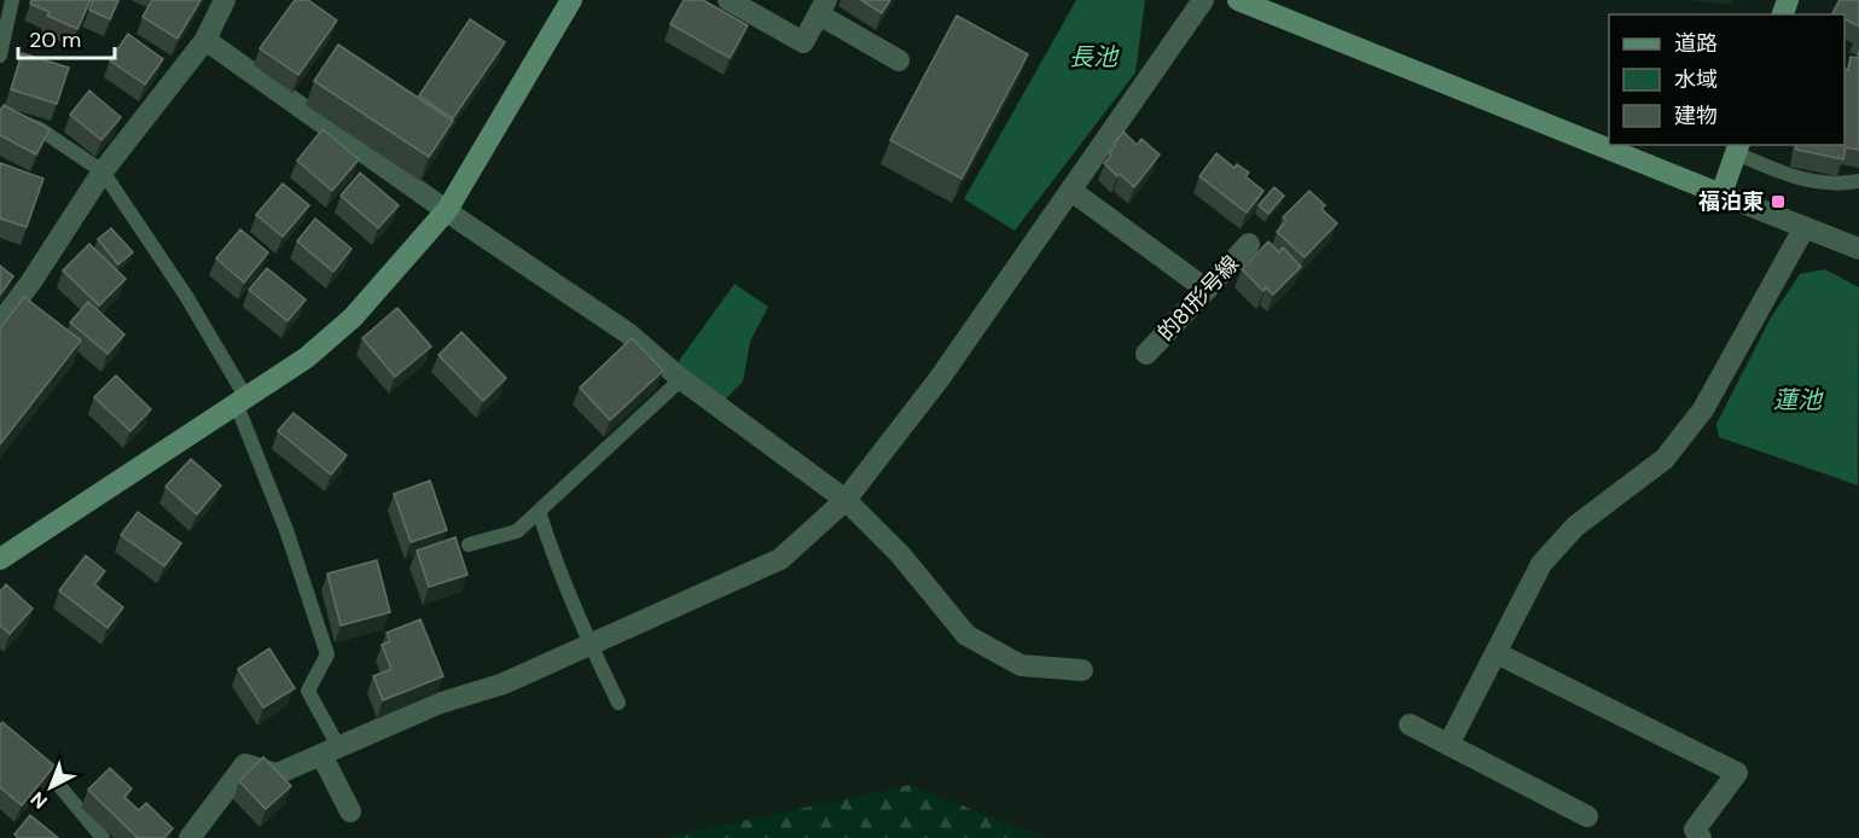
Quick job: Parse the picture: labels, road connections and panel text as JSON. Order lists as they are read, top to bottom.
{
  "streets": {
    "street": ["的81形号線"]
  },
  "water": ["長池", "蓮池"],
  "places": {
    "transit": ["福泊東"]
  },
  "legend": ["道路", "水域", "建物"],
  "scale_bar": "20 m",
  "north": "bottom left"
}
